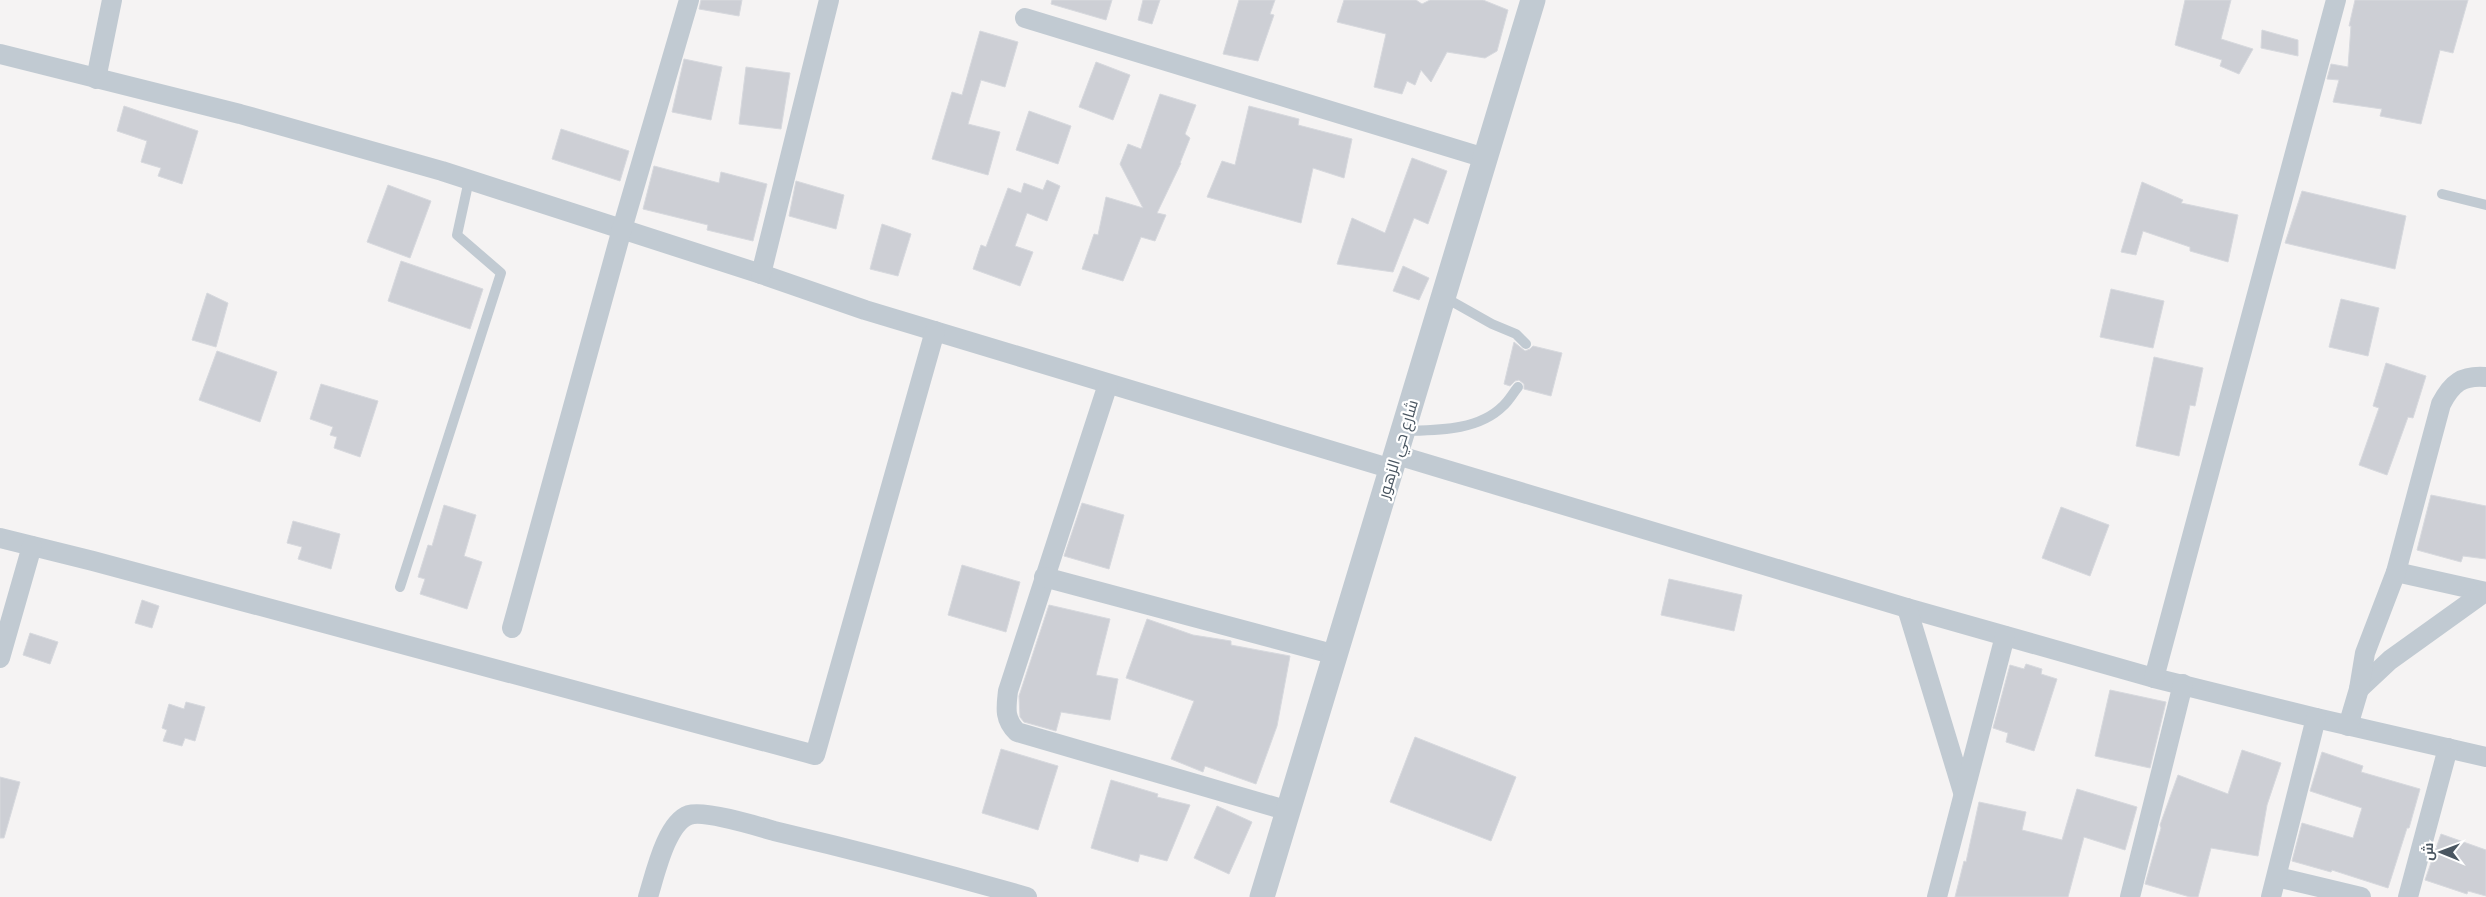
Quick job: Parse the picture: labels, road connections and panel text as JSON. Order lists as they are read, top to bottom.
{
  "streets": {
    "street": ["شارع حي الزهور"]
  },
  "north": "left"
}
